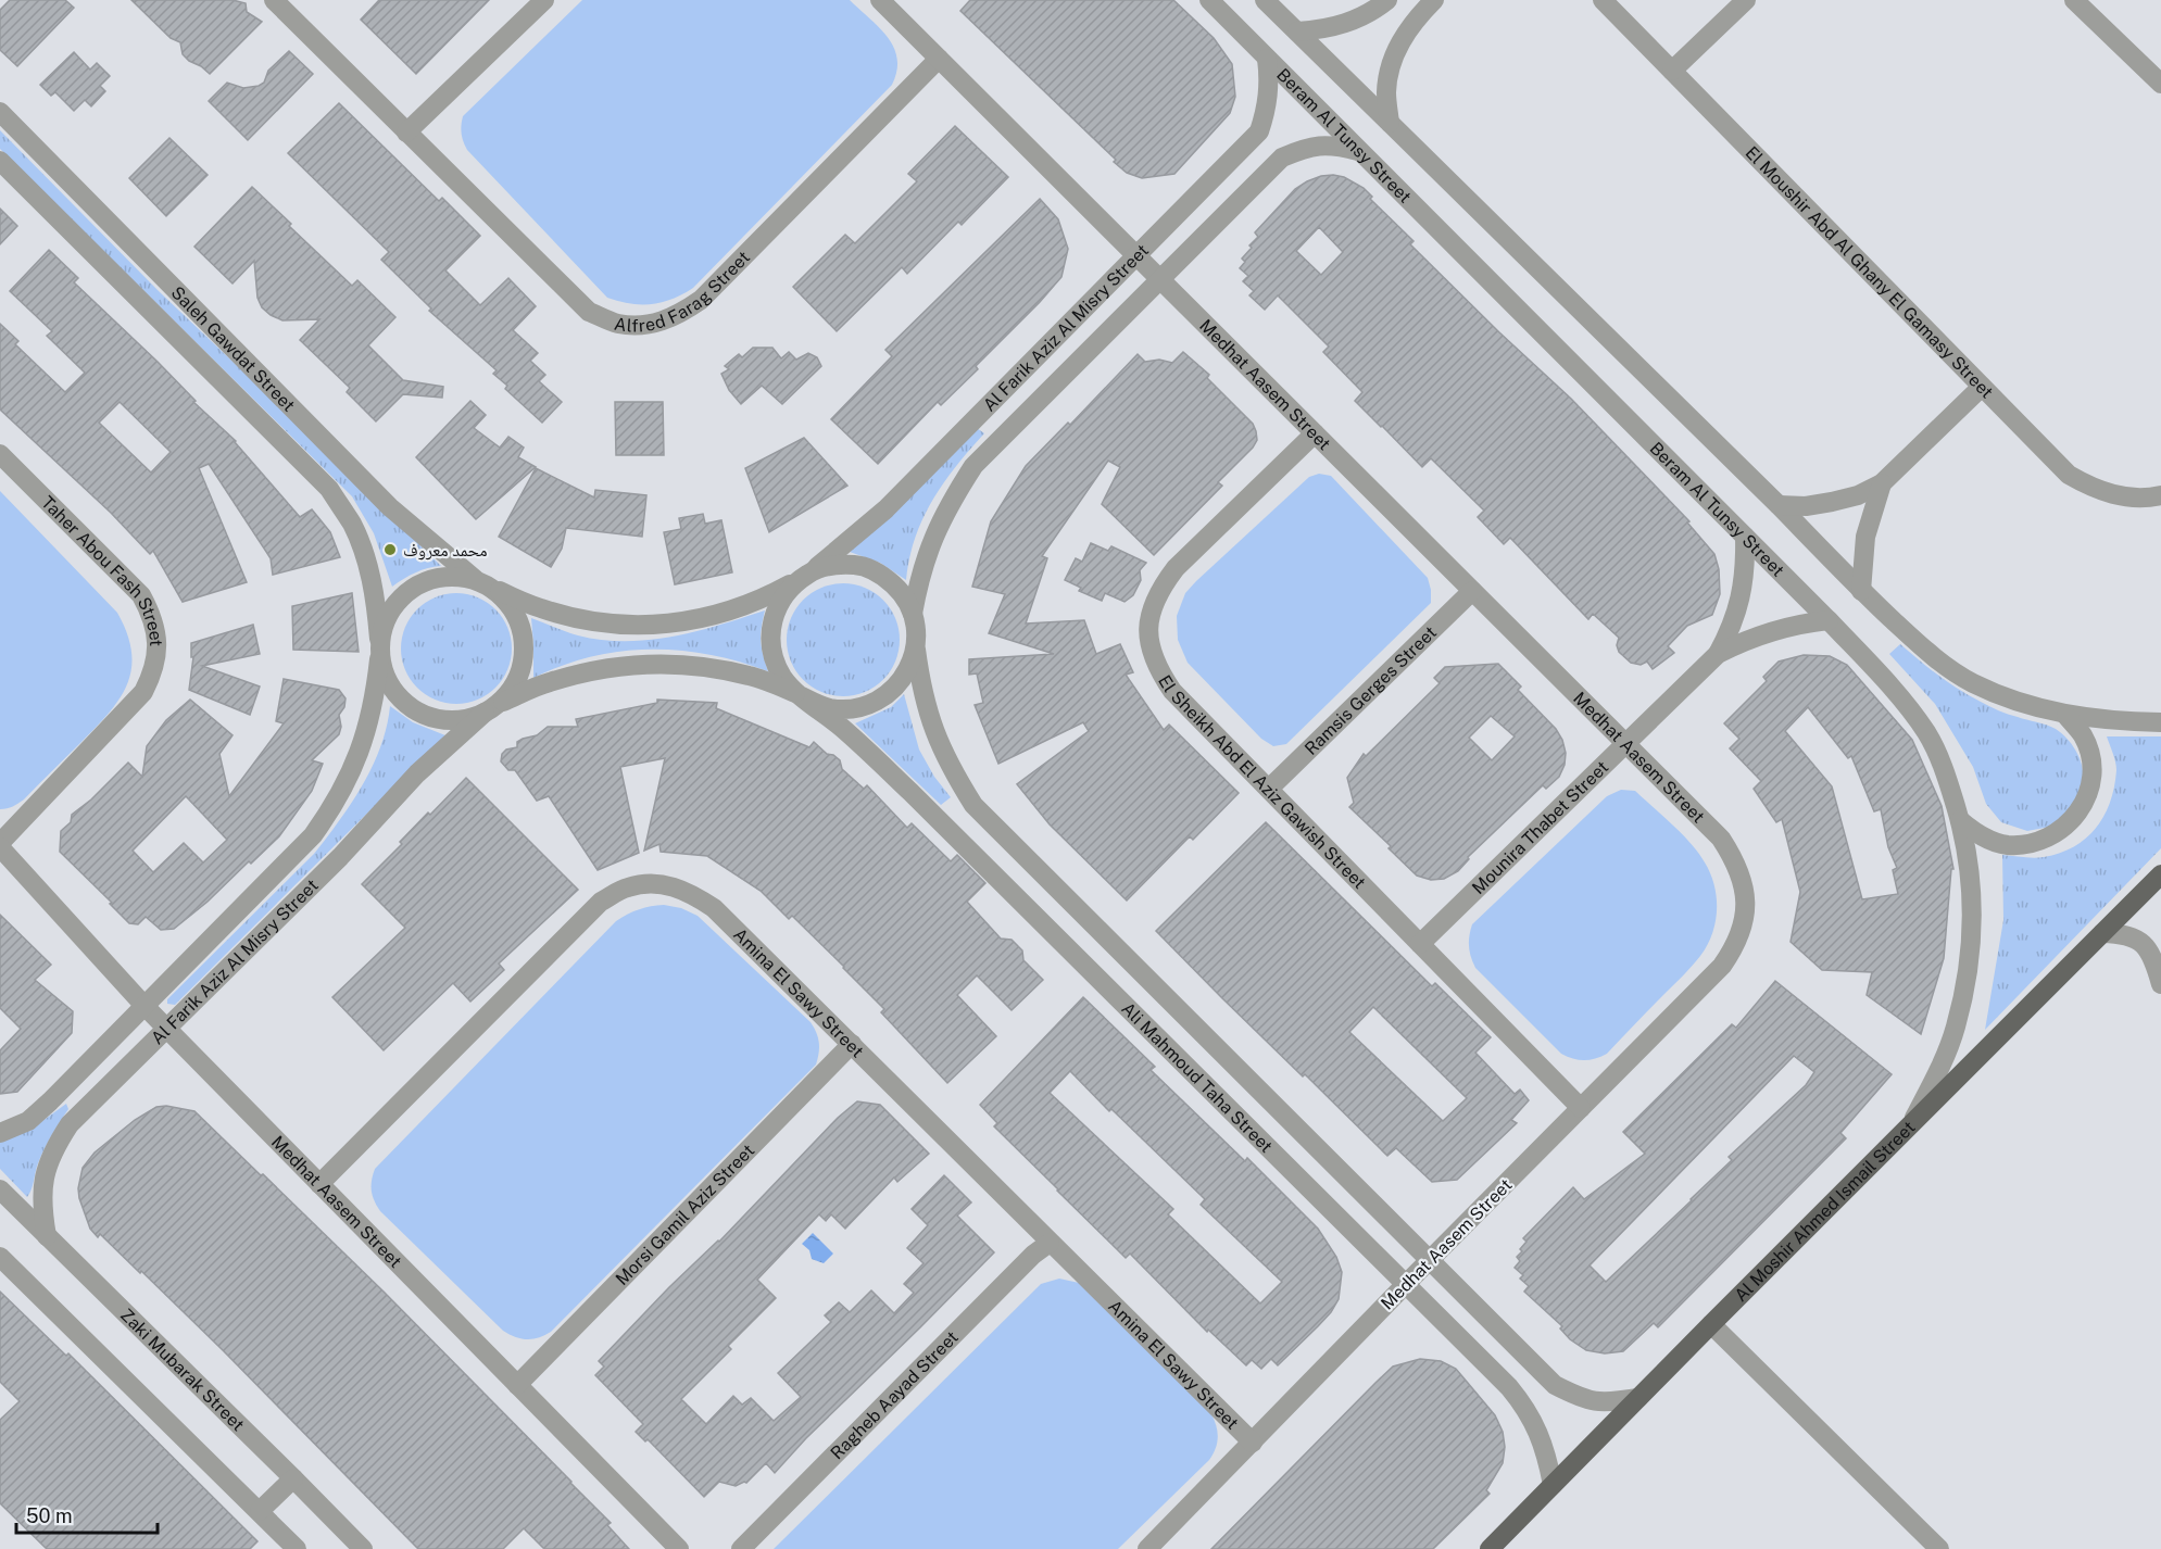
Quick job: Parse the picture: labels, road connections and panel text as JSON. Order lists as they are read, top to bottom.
{
  "streets": {
    "main road": ["Al Moshir Ahmed Ismail Street"],
    "street": [
      "Beram Al Tunsy Street",
      "El Moushir Abd Al Ghany El Gamasy Street",
      "Alfred Farag Street",
      "Al Farik Aziz Al Misry Street",
      "Saleh Gawdat Street",
      "Medhat Aasem Street",
      "Taher Abou Fash Street",
      "Ramsis Gerges Street",
      "El Sheikh Abd El Aziz Gawish Street",
      "Mounira Thabet Street",
      "Amina El Sawy Street",
      "Ali Mahmoud Taha Street",
      "Morsi Gamil Aziz Street",
      "Zaki Mubarak Street",
      "Ragheb Aayad Street"
    ]
  },
  "crossings": [
    ["Beram Al Tunsy Street", "Al Farik Aziz Al Misry Street"],
    ["Beram Al Tunsy Street", "Mounira Thabet Street"],
    ["Beram Al Tunsy Street", "Al Moshir Ahmed Ismail Street"],
    ["Alfred Farag Street", "Medhat Aasem Street"],
    ["Al Farik Aziz Al Misry Street", "Saleh Gawdat Street"],
    ["Al Farik Aziz Al Misry Street", "Medhat Aasem Street"],
    ["Al Farik Aziz Al Misry Street", "Ali Mahmoud Taha Street"],
    ["Al Farik Aziz Al Misry Street", "Zaki Mubarak Street"],
    ["Medhat Aasem Street", "Taher Abou Fash Street"],
    ["Medhat Aasem Street", "Ramsis Gerges Street"],
    ["Medhat Aasem Street", "El Sheikh Abd El Aziz Gawish Street"],
    ["Medhat Aasem Street", "Mounira Thabet Street"],
    ["Medhat Aasem Street", "Amina El Sawy Street"],
    ["Medhat Aasem Street", "Ali Mahmoud Taha Street"],
    ["Medhat Aasem Street", "Morsi Gamil Aziz Street"],
    ["Ramsis Gerges Street", "El Sheikh Abd El Aziz Gawish Street"],
    ["El Sheikh Abd El Aziz Gawish Street", "Mounira Thabet Street"],
    ["Amina El Sawy Street", "Morsi Gamil Aziz Street"],
    ["Amina El Sawy Street", "Ragheb Aayad Street"],
    ["Ali Mahmoud Taha Street", "Al Moshir Ahmed Ismail Street"]
  ],
  "places": ["محمد معروف"],
  "scale_bar": "50 m"
}
